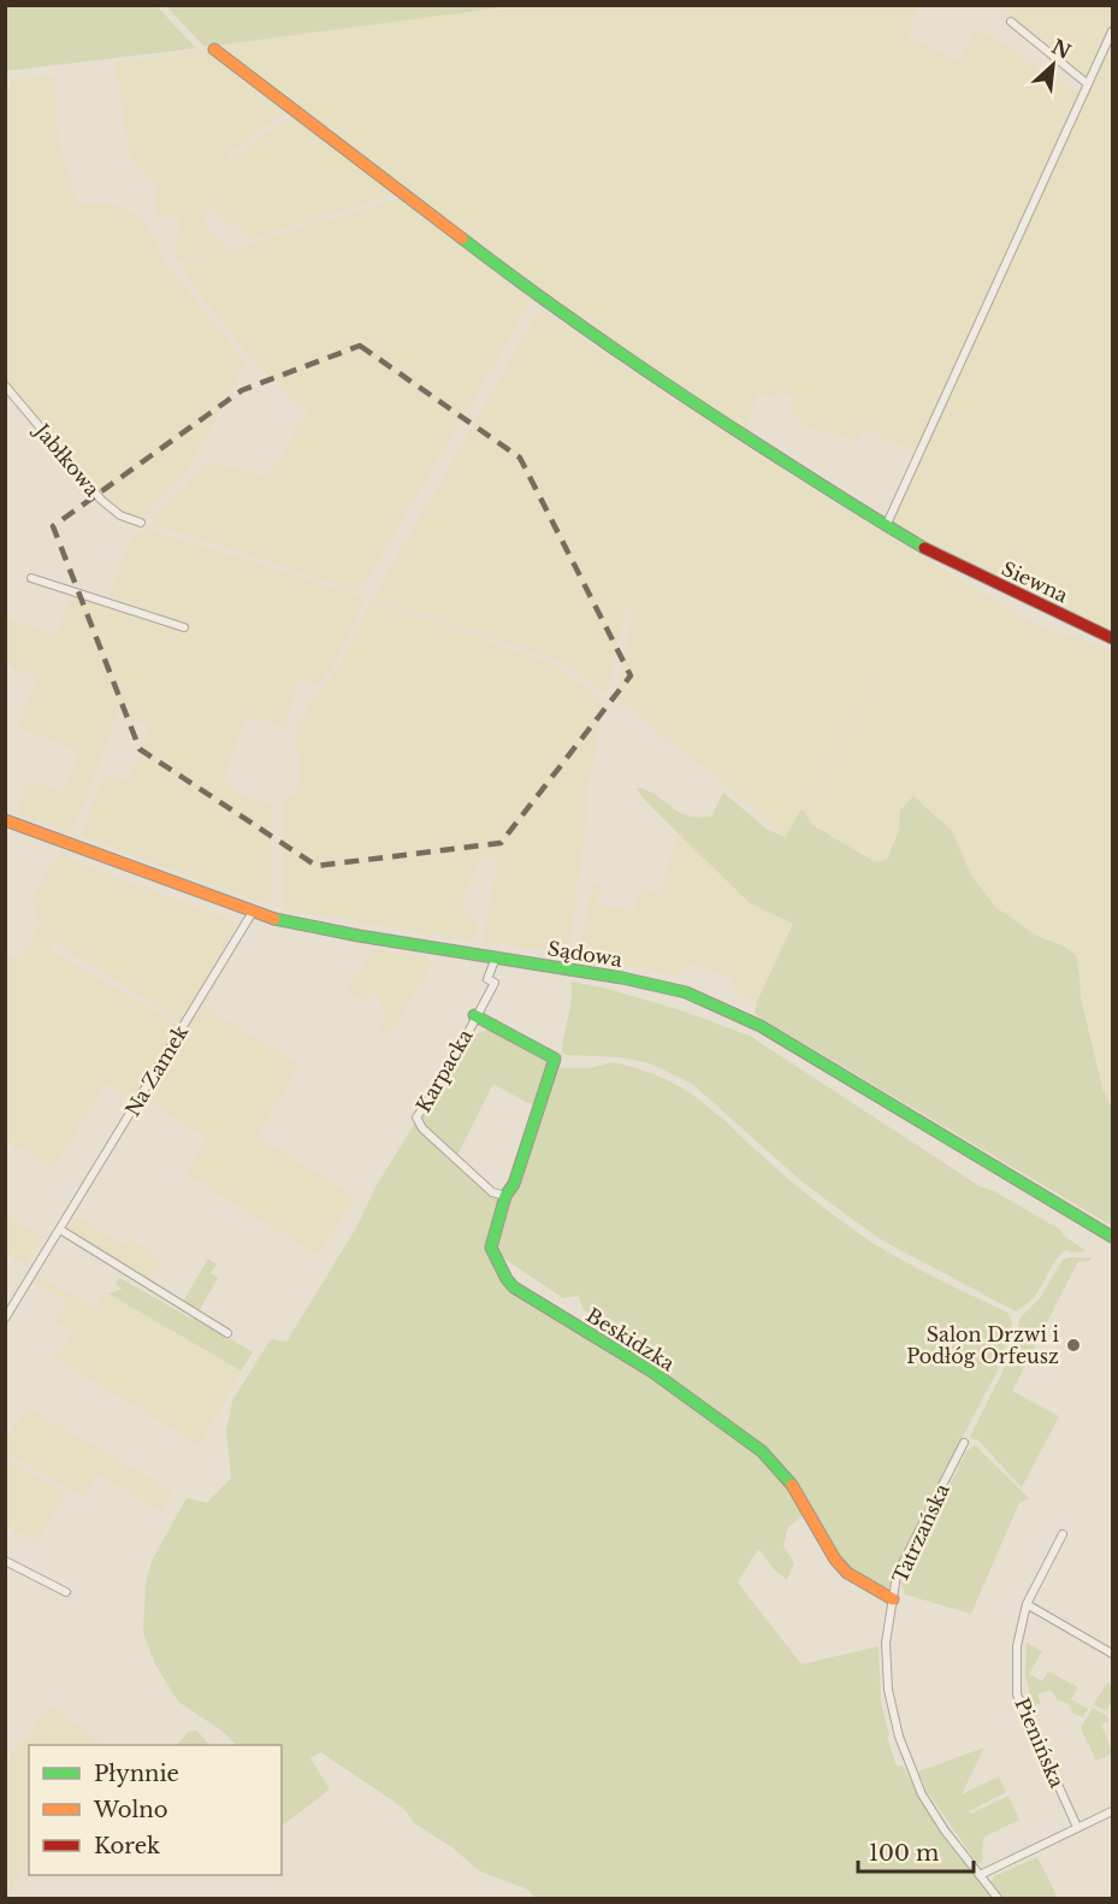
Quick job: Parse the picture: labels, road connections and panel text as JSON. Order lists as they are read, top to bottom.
{
  "streets": {
    "street": [
      "Jabłkowa",
      "Siewna",
      "Sądowa",
      "Na Zamek",
      "Karpacka",
      "Beskidzka",
      "Tatrzańska",
      "Pienińska"
    ]
  },
  "crossings": [
    ["Sądowa", "Na Zamek"],
    ["Sądowa", "Karpacka"],
    ["Karpacka", "Beskidzka"],
    ["Beskidzka", "Tatrzańska"]
  ],
  "places": ["Salon Drzwi i Podłóg Orfeusz"],
  "legend": ["Płynnie", "Wolno", "Korek"],
  "scale_bar": "100 m",
  "north": "top right"
}
